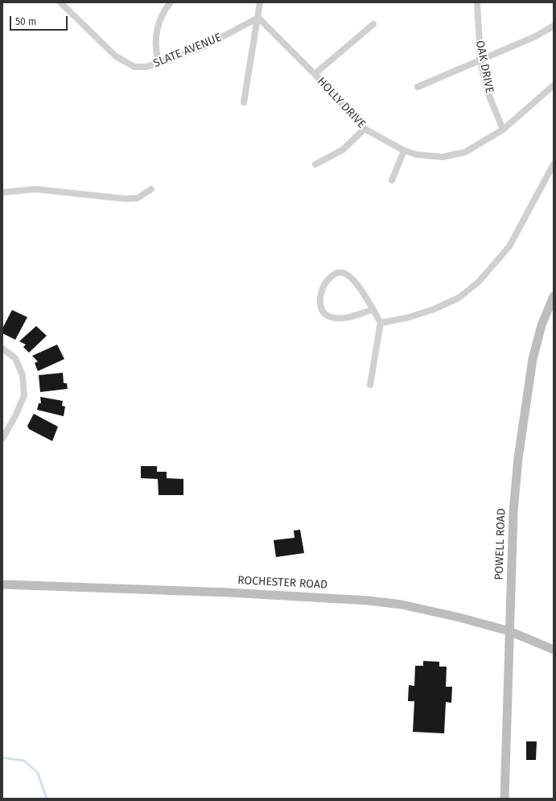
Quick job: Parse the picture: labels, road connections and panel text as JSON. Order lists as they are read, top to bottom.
{
  "streets": {
    "street": [
      "SLATE AVENUE",
      "OAK DRIVE",
      "HOLLY DRIVE",
      "POWELL ROAD",
      "ROCHESTER ROAD"
    ]
  },
  "crossings": [
    ["SLATE AVENUE", "HOLLY DRIVE"],
    ["OAK DRIVE", "HOLLY DRIVE"],
    ["POWELL ROAD", "ROCHESTER ROAD"]
  ],
  "scale_bar": "50 m"
}
